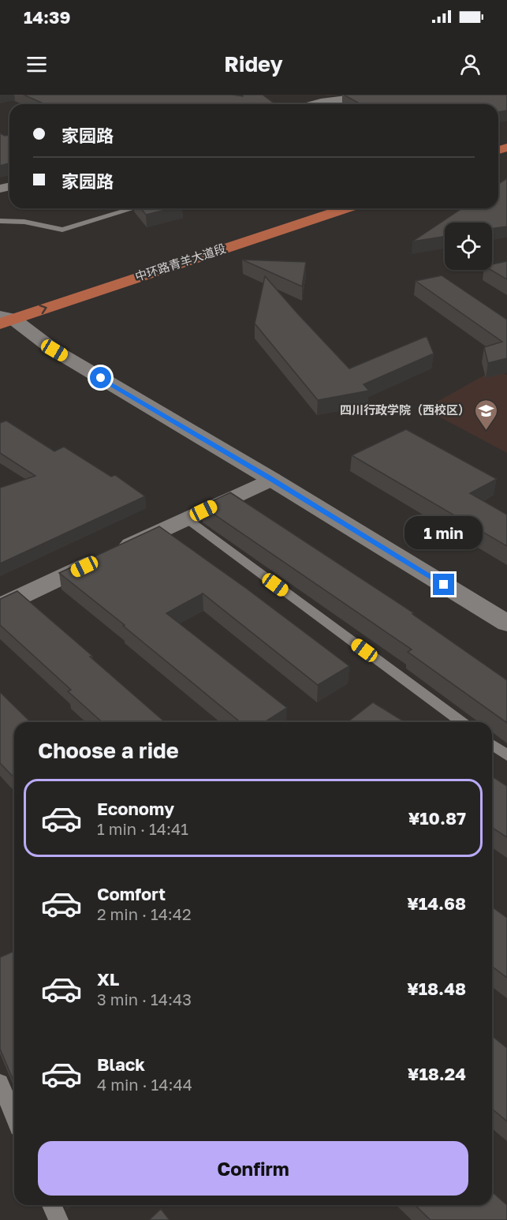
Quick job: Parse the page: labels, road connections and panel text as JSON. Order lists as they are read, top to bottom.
{
  "streets": {
    "main road": ["中环路青羊大道段"]
  },
  "places": {
    "school or university": ["四川行政学院（西校区）"]
  },
  "page": {
    "status": "14:39",
    "header": "Ridey",
    "banner": ["家园路", "家园路"],
    "bubble": "1 min",
    "heading": "Choose a ride",
    "list": [
      {
        "name": "Economy",
        "note": "1 min · 14:41",
        "value": "¥10.87"
      },
      {
        "name": "Comfort",
        "note": "2 min · 14:42",
        "value": "¥14.68"
      },
      {
        "name": "XL",
        "note": "3 min · 14:43",
        "value": "¥18.48"
      },
      {
        "name": "Black",
        "note": "4 min · 14:44",
        "value": "¥18.24"
      }
    ],
    "buttons": "Confirm"
  }
}
